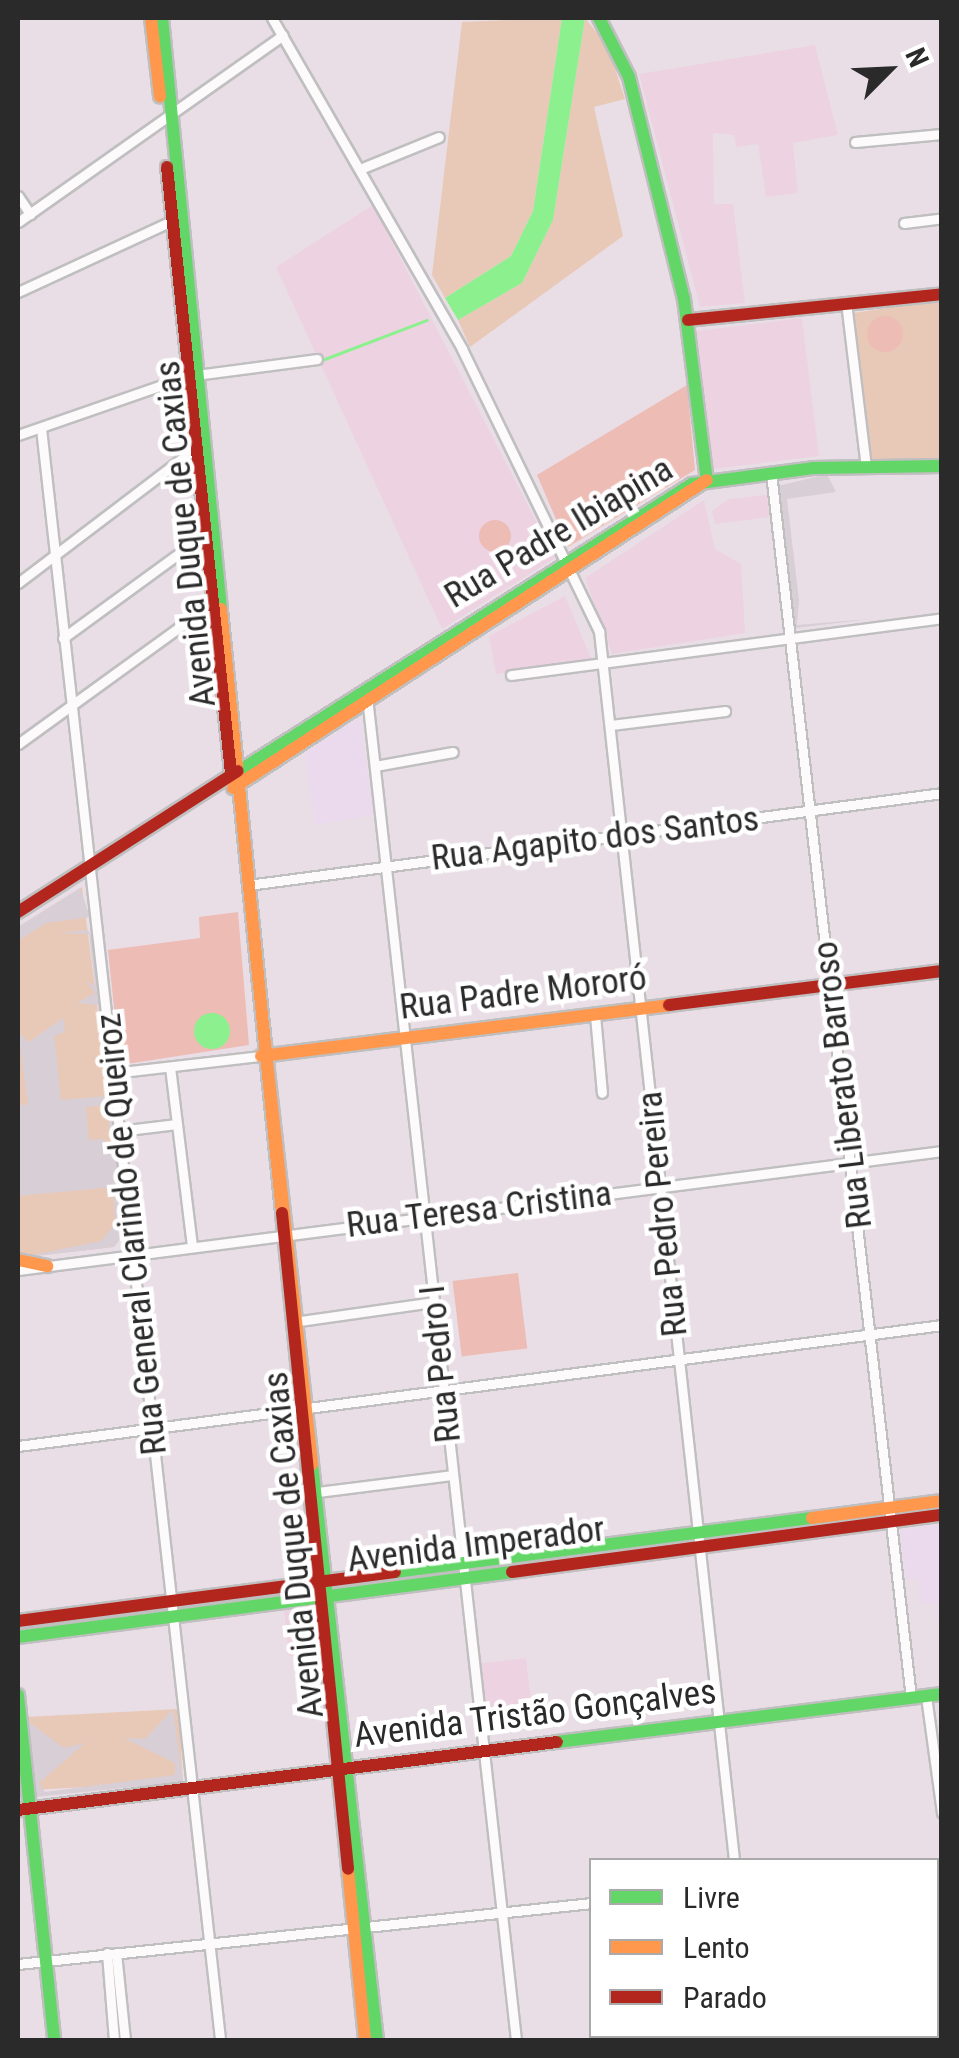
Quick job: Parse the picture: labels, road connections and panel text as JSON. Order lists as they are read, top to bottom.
{
  "streets": {
    "main road": [
      "Rua Padre Ibiapina",
      "Avenida Duque de Caxias",
      "Rua Padre Mororó",
      "Avenida Imperador",
      "Avenida Tristão Gonçalves"
    ],
    "street": [
      "Rua Agapito dos Santos",
      "Rua Liberato Barroso",
      "Rua Teresa Cristina",
      "Rua Pedro Pereira",
      "Rua General Clarindo de Queiroz",
      "Rua Pedro I"
    ]
  },
  "crossings": [
    ["Rua Padre Ibiapina", "Avenida Duque de Caxias"],
    ["Rua Padre Ibiapina", "Rua Pedro Pereira"],
    ["Rua Padre Ibiapina", "Rua General Clarindo de Queiroz"],
    ["Rua Padre Ibiapina", "Rua Pedro I"],
    ["Avenida Duque de Caxias", "Rua Agapito dos Santos"],
    ["Avenida Duque de Caxias", "Rua Padre Mororó"],
    ["Avenida Duque de Caxias", "Rua Teresa Cristina"],
    ["Avenida Duque de Caxias", "Avenida Imperador"],
    ["Avenida Duque de Caxias", "Avenida Tristão Gonçalves"],
    ["Rua Agapito dos Santos", "Rua Liberato Barroso"],
    ["Rua Agapito dos Santos", "Rua Pedro Pereira"],
    ["Rua Agapito dos Santos", "Rua Pedro I"],
    ["Rua Padre Mororó", "Rua Liberato Barroso"],
    ["Rua Padre Mororó", "Rua Pedro Pereira"],
    ["Rua Padre Mororó", "Rua General Clarindo de Queiroz"],
    ["Rua Padre Mororó", "Rua Pedro I"],
    ["Rua Liberato Barroso", "Rua Teresa Cristina"],
    ["Rua Liberato Barroso", "Avenida Imperador"],
    ["Rua Liberato Barroso", "Avenida Tristão Gonçalves"],
    ["Rua Teresa Cristina", "Rua Pedro Pereira"],
    ["Rua Teresa Cristina", "Rua General Clarindo de Queiroz"],
    ["Rua Teresa Cristina", "Rua Pedro I"],
    ["Rua Pedro Pereira", "Avenida Imperador"],
    ["Rua Pedro Pereira", "Avenida Tristão Gonçalves"],
    ["Rua General Clarindo de Queiroz", "Avenida Imperador"],
    ["Rua General Clarindo de Queiroz", "Avenida Tristão Gonçalves"],
    ["Rua Pedro I", "Avenida Imperador"],
    ["Rua Pedro I", "Avenida Tristão Gonçalves"]
  ],
  "legend": ["Livre", "Lento", "Parado"],
  "north": "top right"
}
